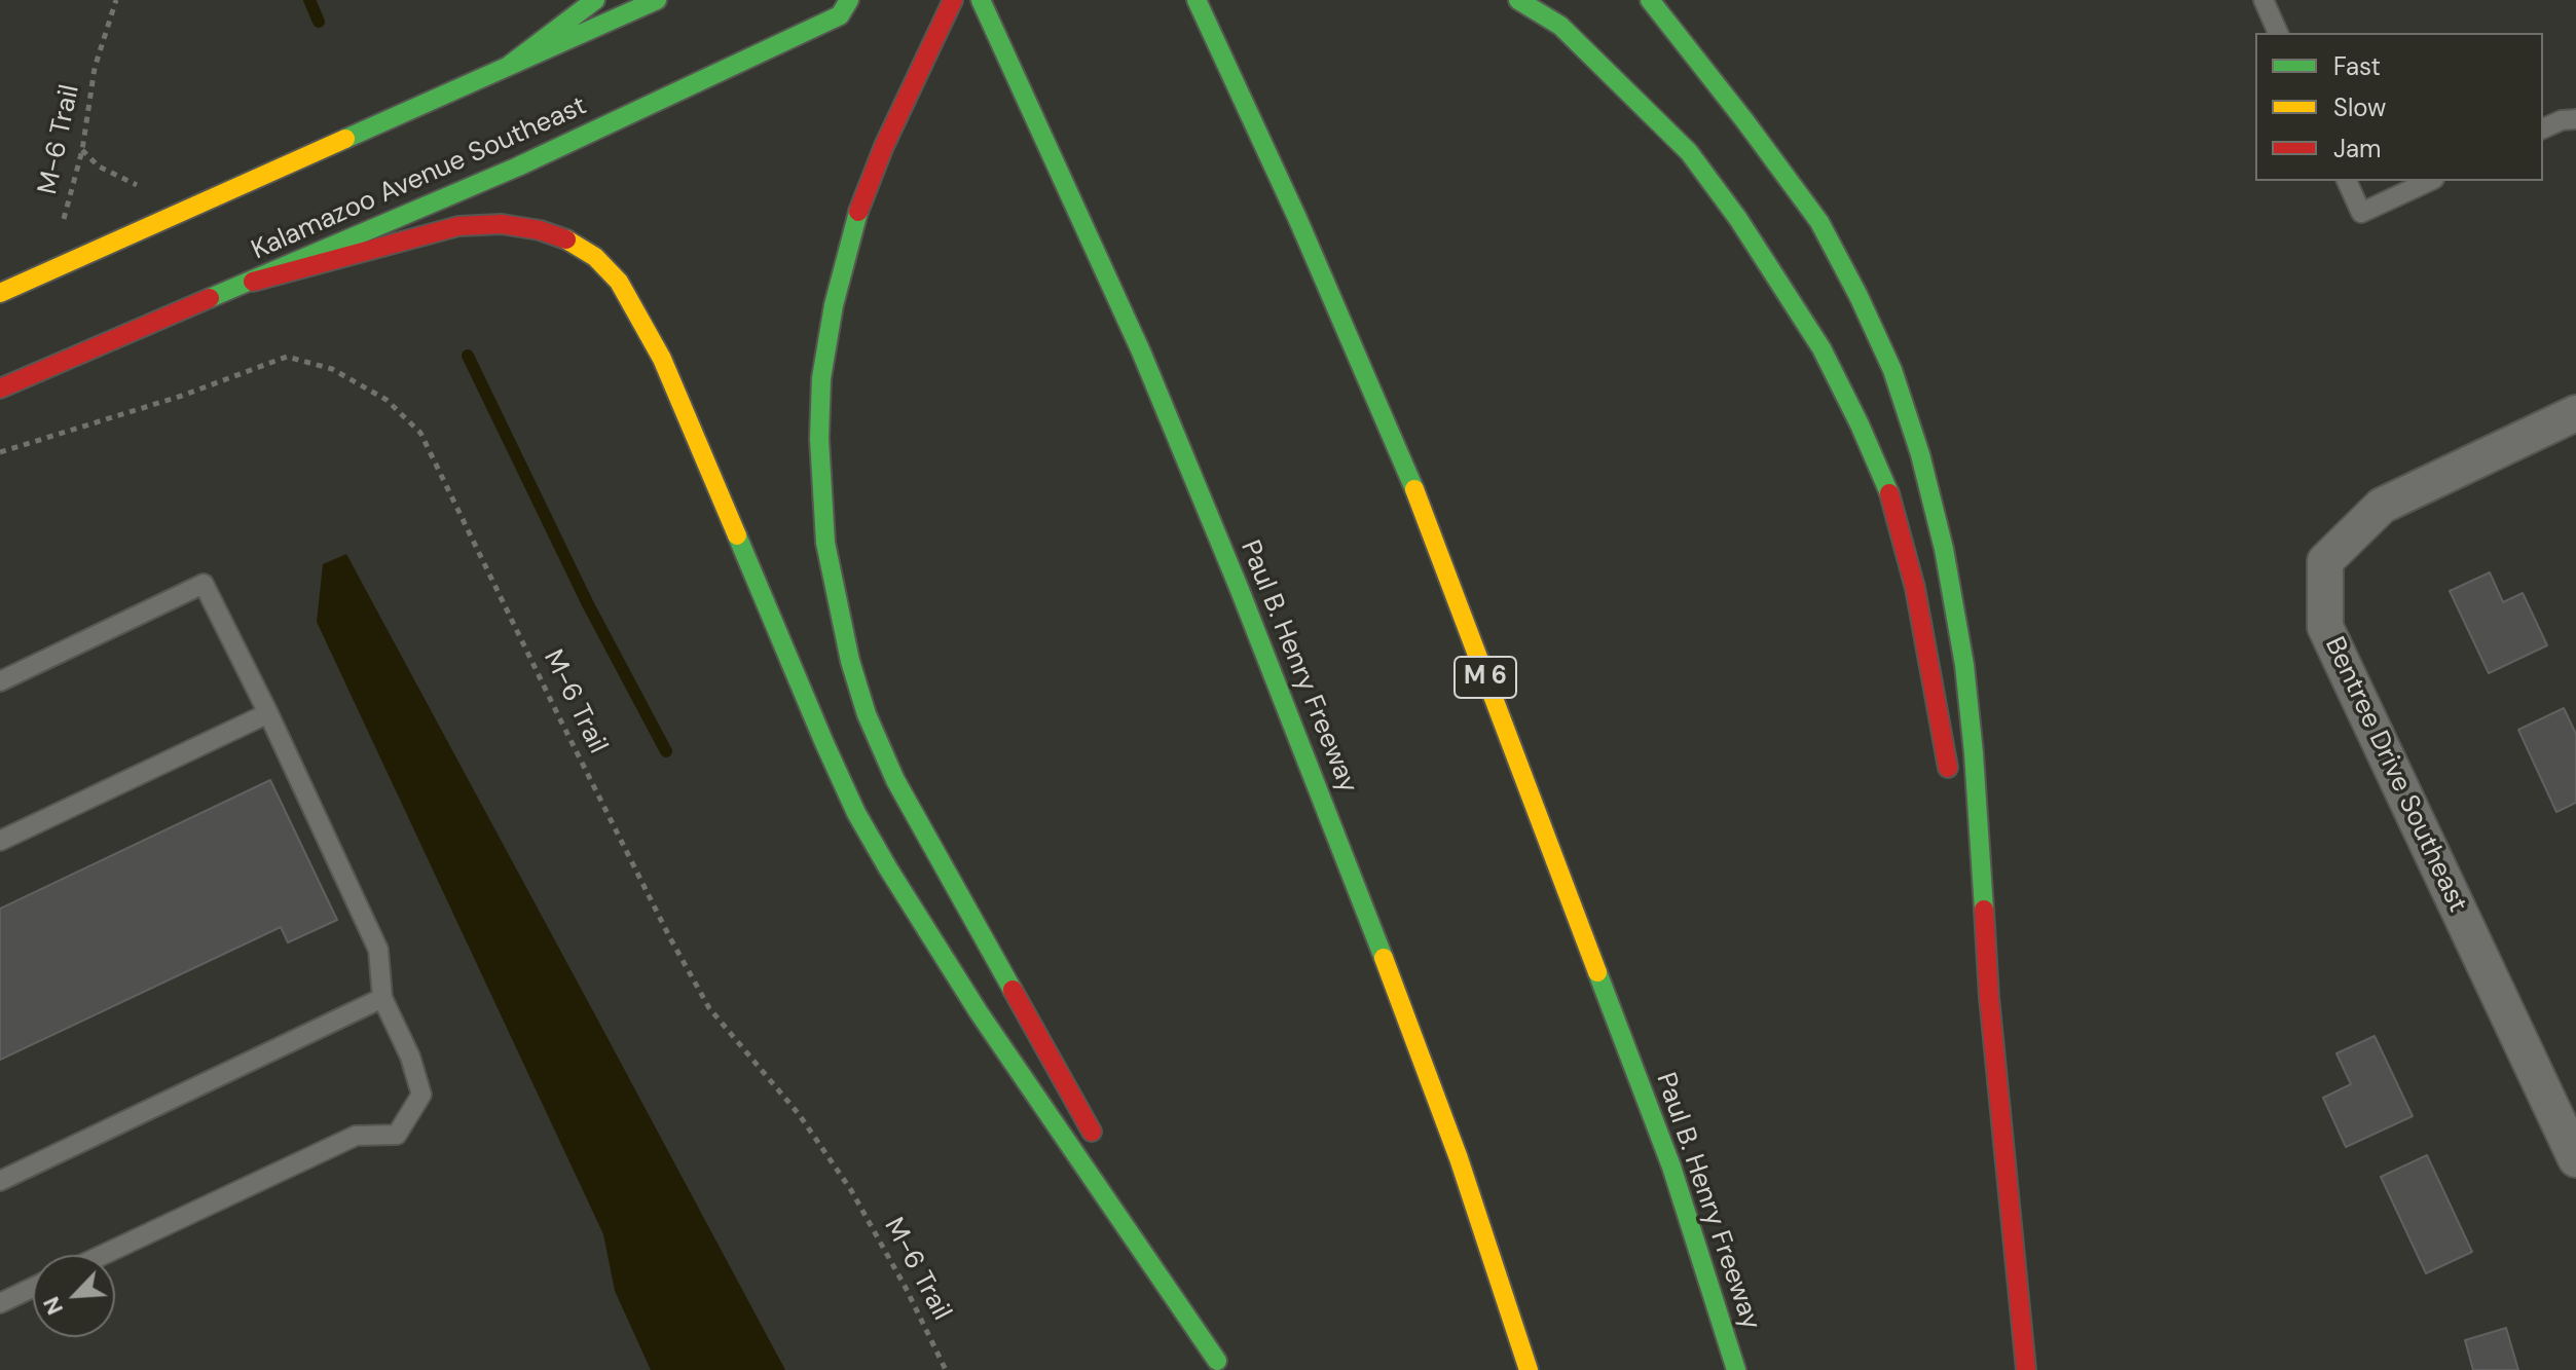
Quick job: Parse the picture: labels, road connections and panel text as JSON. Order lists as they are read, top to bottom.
{
  "streets": {
    "main road": ["Kalamazoo Avenue Southeast", "Paul B. Henry Freeway", "M 6"],
    "street": ["Bentree Drive Southeast"],
    "path": ["M-6 Trail"]
  },
  "legend": ["Fast", "Slow", "Jam"],
  "north": "bottom left"
}
